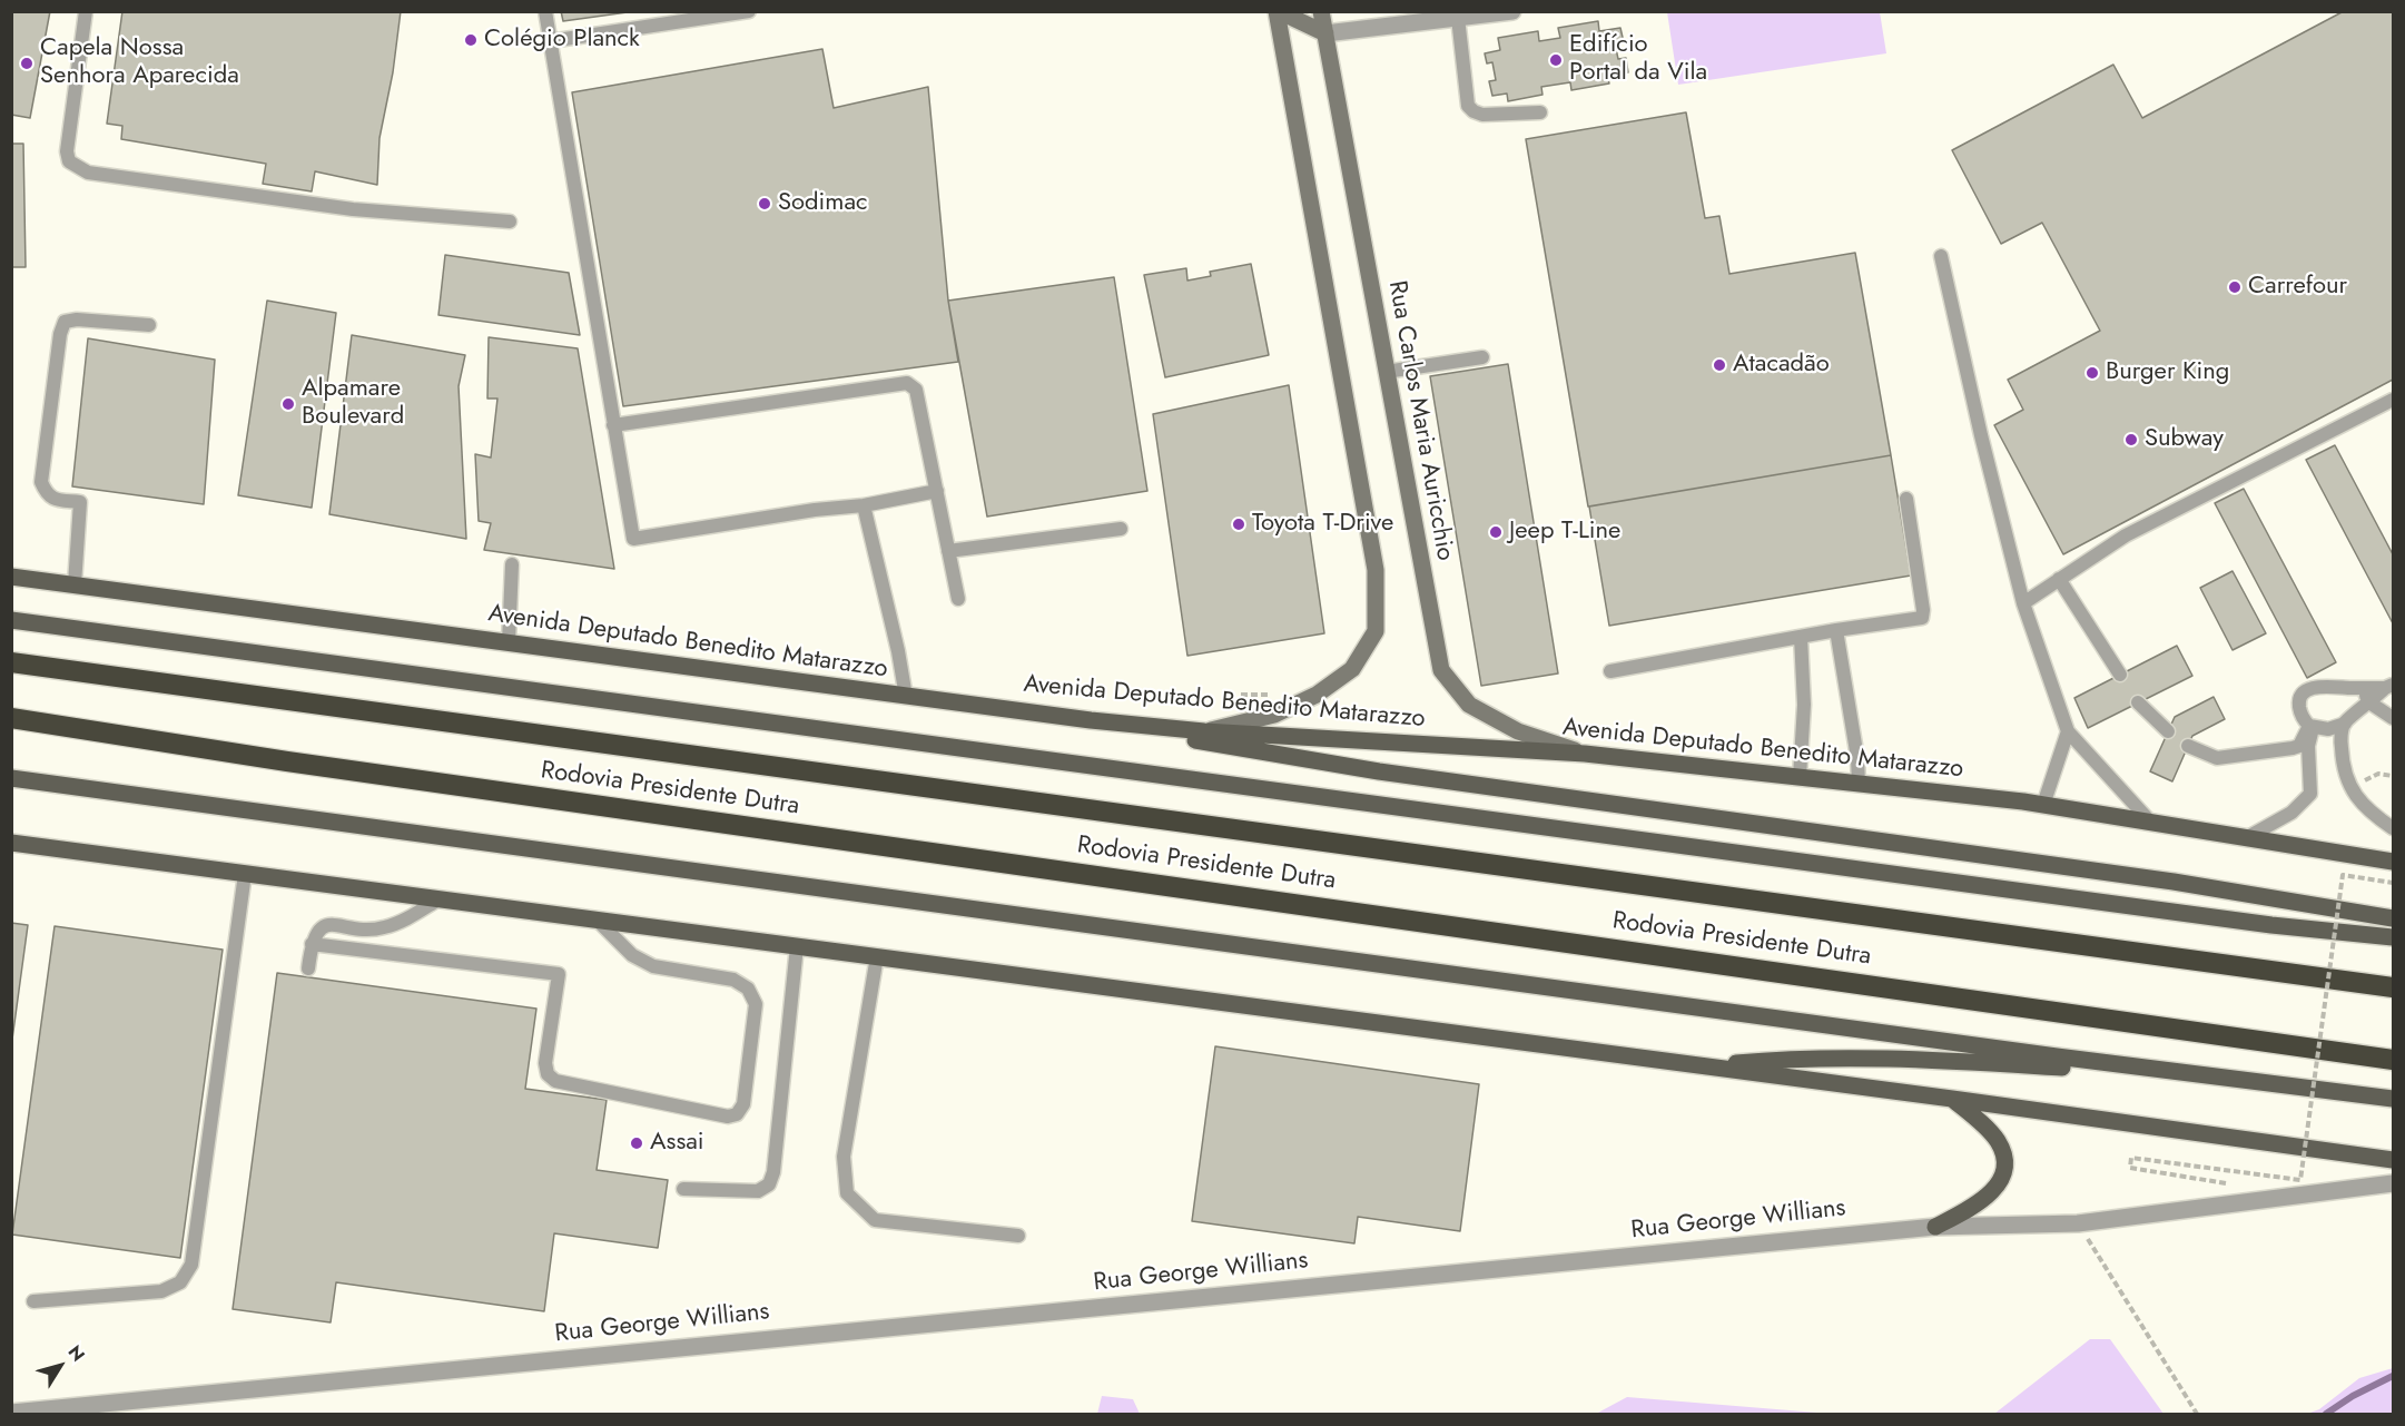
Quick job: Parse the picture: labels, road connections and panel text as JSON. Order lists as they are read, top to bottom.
{
  "streets": {
    "highway": ["Rodovia Presidente Dutra"],
    "main road": ["Rua Carlos Maria Auricchio", "Avenida Deputado Benedito Matarazzo"],
    "street": ["Rua George Willians"]
  },
  "crossings": [
    ["Rua Carlos Maria Auricchio", "Avenida Deputado Benedito Matarazzo"]
  ],
  "places": [
    "Colégio Planck",
    "Edifício Portal da Vila",
    "Capela Nossa Senhora Aparecida",
    "Sodimac",
    "Carrefour",
    "Atacadão",
    "Burger King",
    "Alpamare Boulevard",
    "Subway",
    "Toyota T-Drive",
    "Jeep T-Line",
    "Assai"
  ],
  "north": "top right"
}
